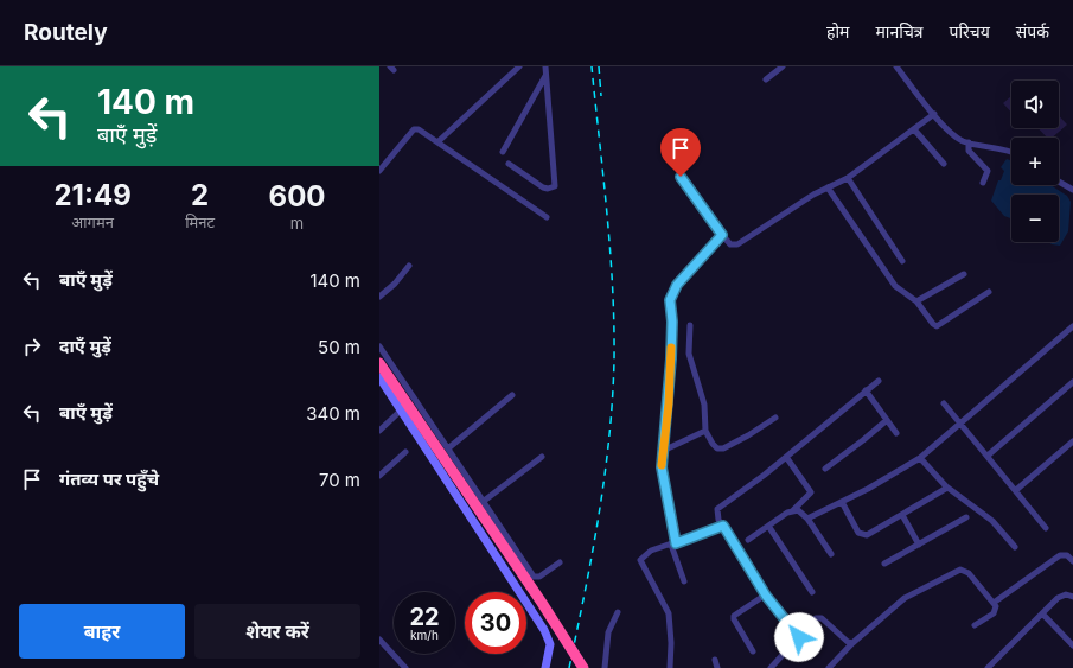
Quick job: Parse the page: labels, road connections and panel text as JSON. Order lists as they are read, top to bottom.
{
  "page": {
    "header": "Routely",
    "nav": [
      "होम",
      "मानचित्र",
      "परिचय",
      "संपर्क"
    ],
    "turn": ["140 m", "बाएँ मुड़ें"],
    "map_buttons": ["+", "−"],
    "eta": [
      "21:49",
      "आगमन",
      "2",
      "मिनट",
      "600",
      "m"
    ],
    "list": [
      {
        "name": "बाएँ मुड़ें",
        "value": "140 m"
      },
      {
        "name": "दाएँ मुड़ें",
        "value": "50 m"
      },
      {
        "name": "बाएँ मुड़ें",
        "value": "340 m"
      },
      {
        "name": "गंतव्य पर पहुँचे",
        "value": "70 m"
      }
    ],
    "speed": "22 km/h",
    "limit": "30",
    "buttons": ["बाहर", "शेयर करें"]
  }
}
